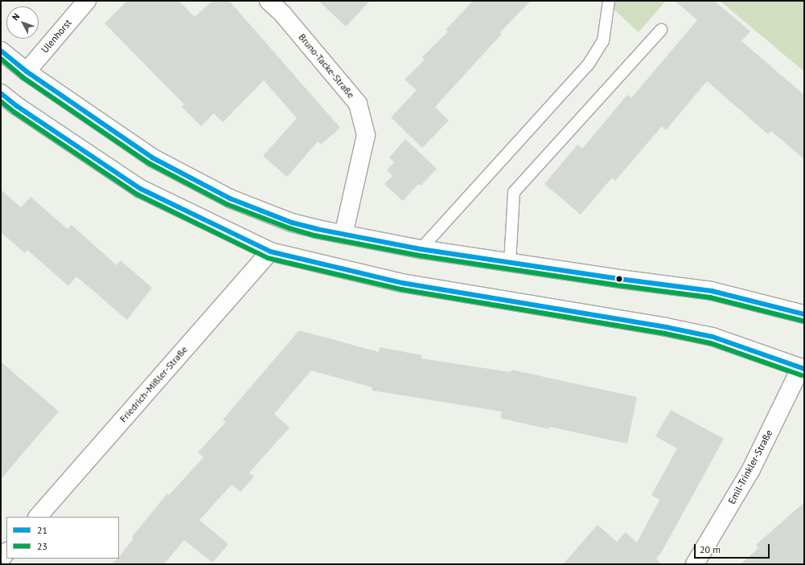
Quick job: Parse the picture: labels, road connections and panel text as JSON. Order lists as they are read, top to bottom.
{
  "streets": {
    "main road": [
      "Ulenhorst",
      "Bruno-Tacke-Straße",
      "Friedrich-Mißler-Straße",
      "Emil-Trinkler-Straße"
    ]
  },
  "lines": ["transit line 21", "transit line 23"],
  "legend": ["21", "23"],
  "scale_bar": "20 m",
  "north": "top left"
}
